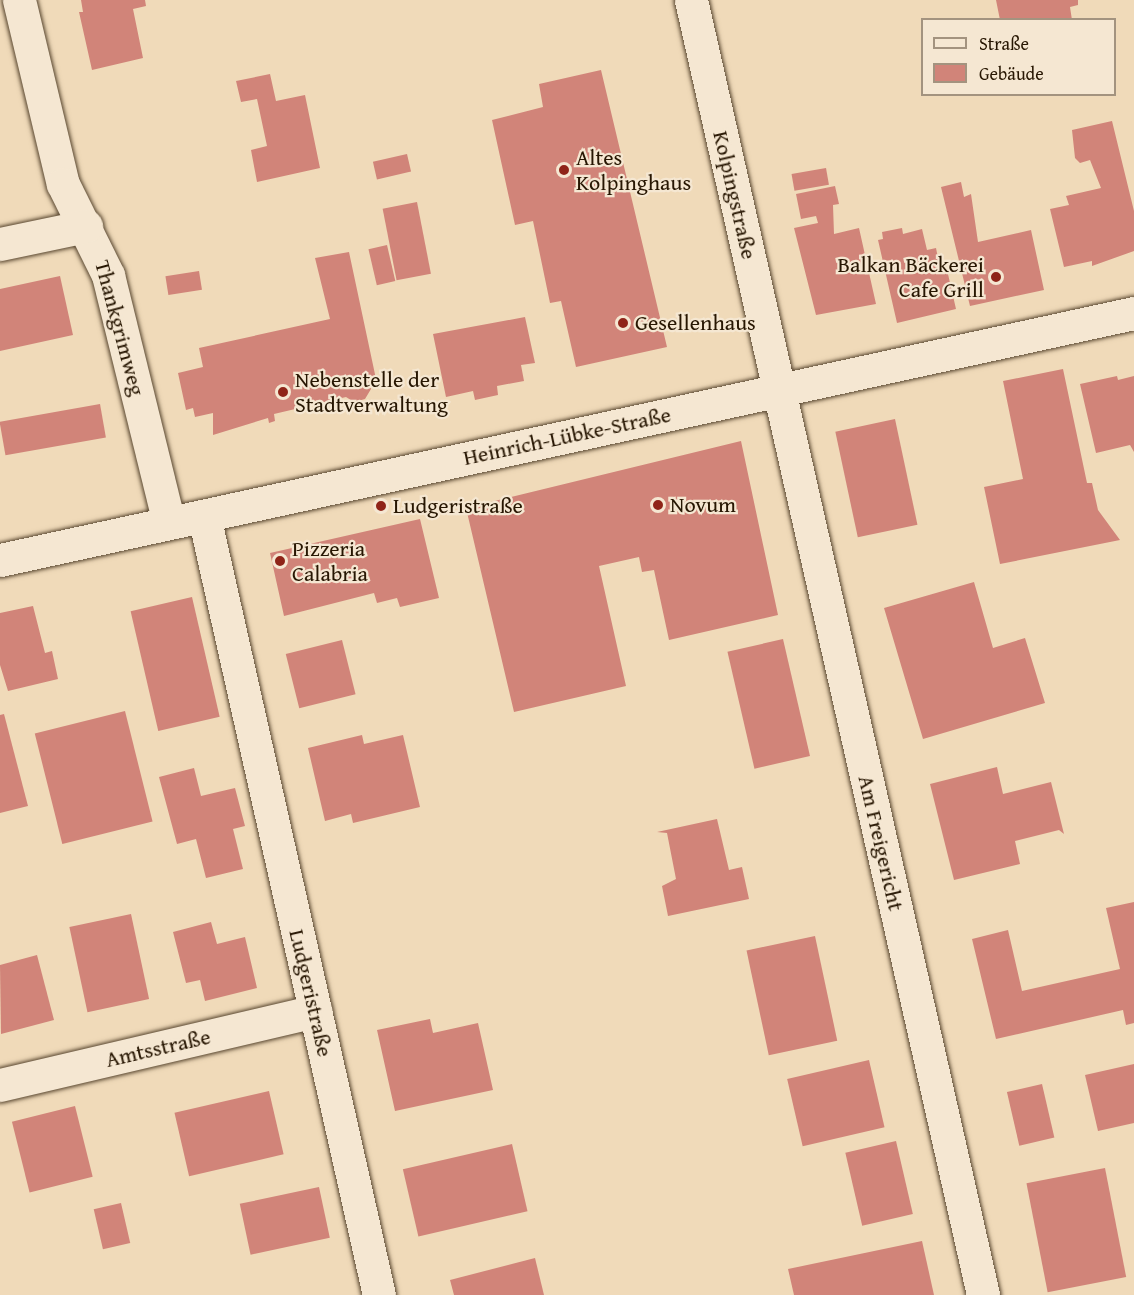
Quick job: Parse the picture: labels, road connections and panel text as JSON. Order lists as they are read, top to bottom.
{
  "streets": {
    "street": [
      "Kolpingstraße",
      "Thankgrimweg",
      "Heinrich-Lübke-Straße",
      "Am Freigericht",
      "Ludgeristraße",
      "Amtsstraße"
    ]
  },
  "crossings": [
    ["Kolpingstraße", "Heinrich-Lübke-Straße"],
    ["Kolpingstraße", "Am Freigericht"],
    ["Thankgrimweg", "Heinrich-Lübke-Straße"],
    ["Heinrich-Lübke-Straße", "Am Freigericht"],
    ["Heinrich-Lübke-Straße", "Ludgeristraße"],
    ["Ludgeristraße", "Amtsstraße"]
  ],
  "places": [
    "Altes Kolpinghaus",
    "Balkan Bäckerei Cafe Grill",
    "Gesellenhaus",
    "Nebenstelle der Stadtverwaltung",
    "Novum",
    "Ludgeristraße",
    "Pizzeria Calabria"
  ],
  "legend": ["Straße", "Gebäude"]
}
